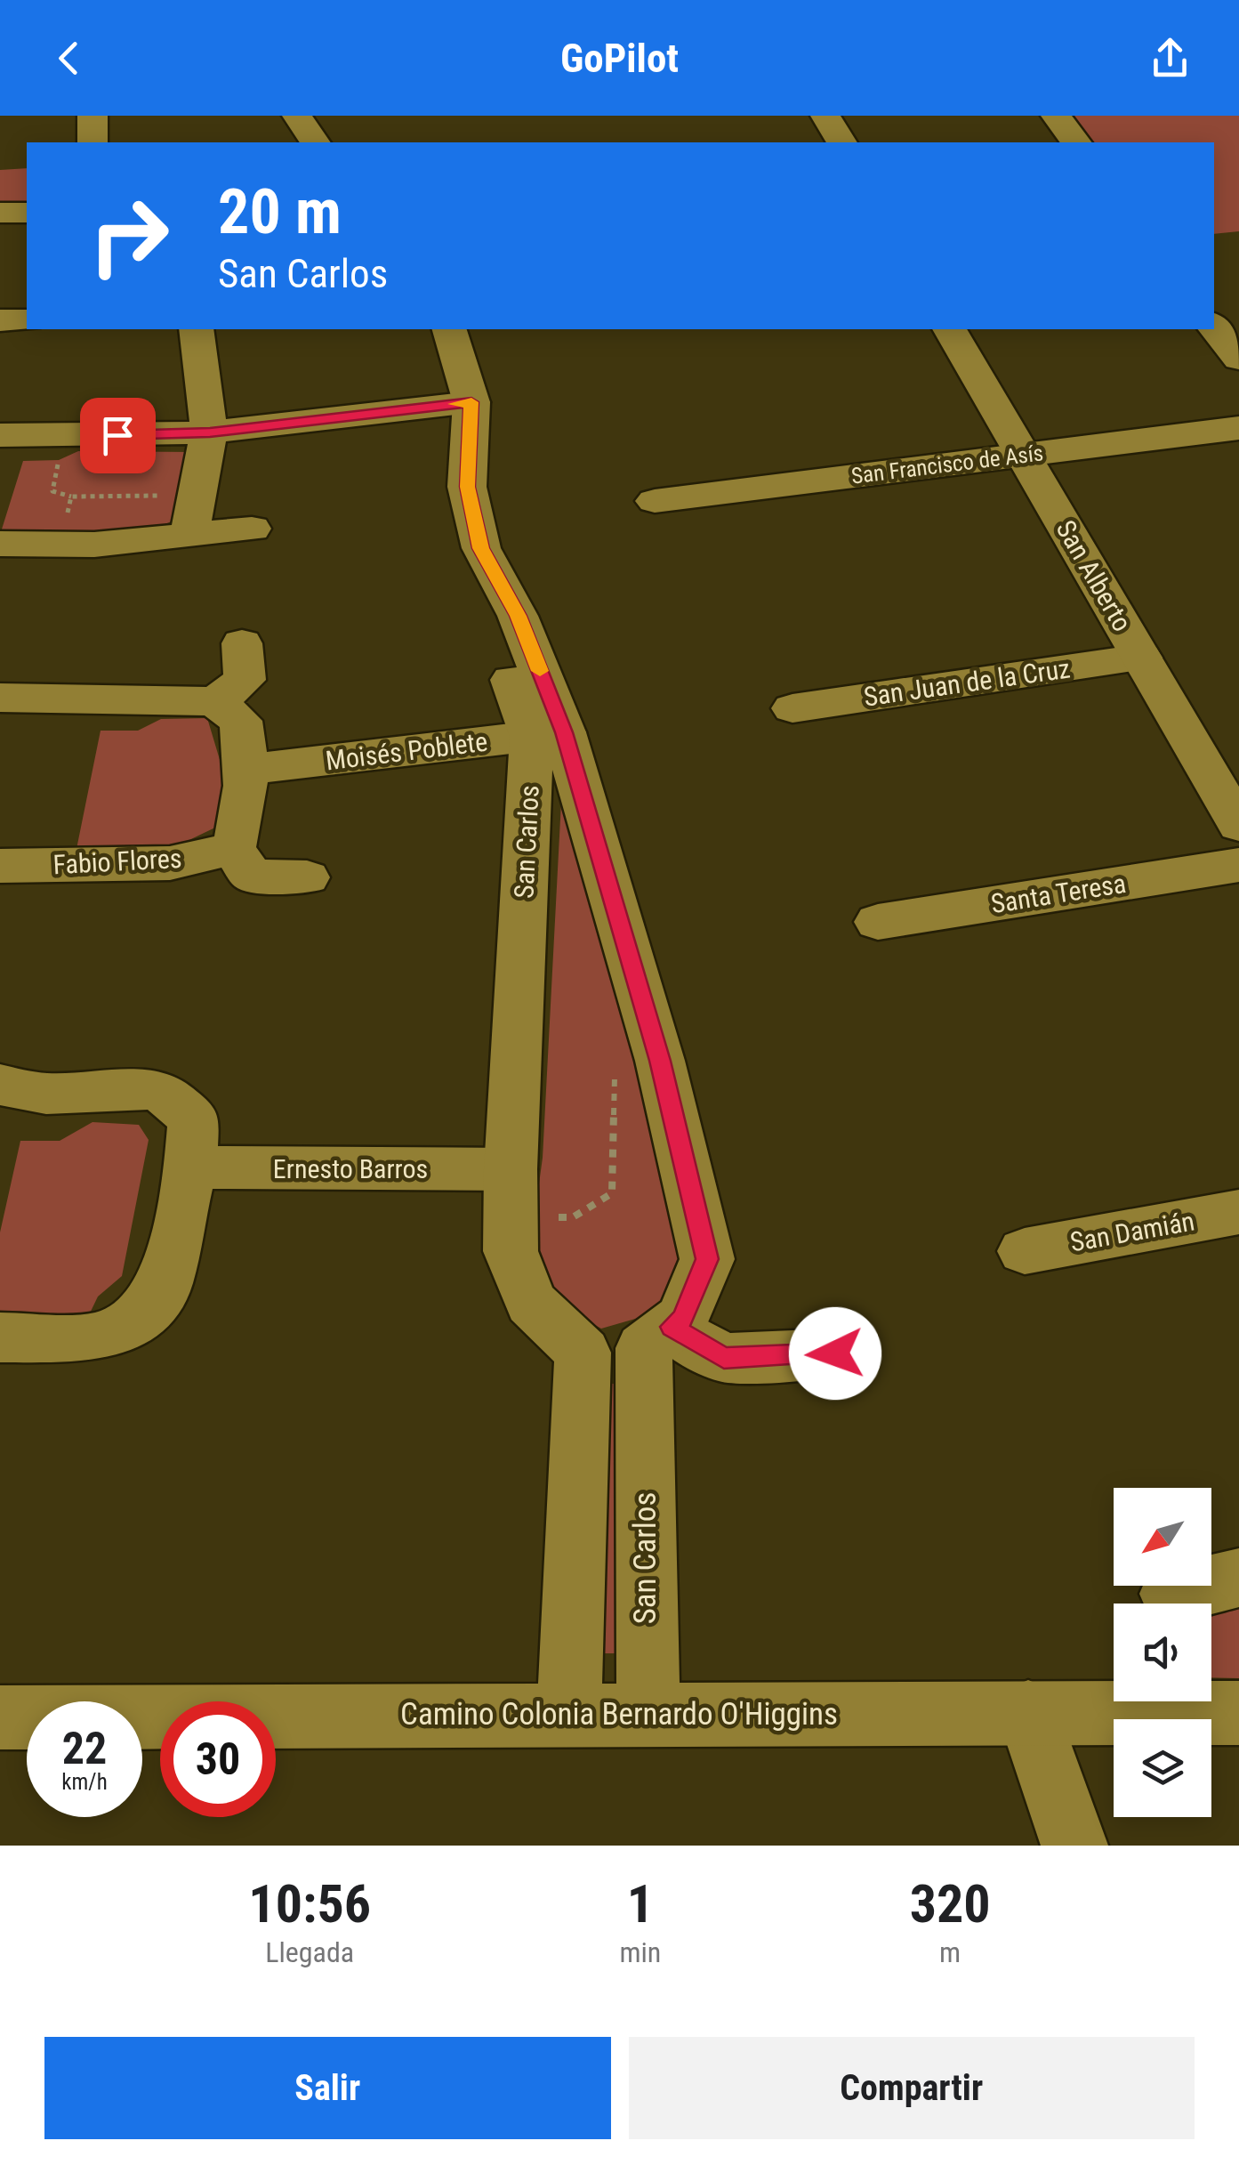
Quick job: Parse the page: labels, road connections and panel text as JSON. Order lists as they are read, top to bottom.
{
  "streets": {
    "street": [
      "San Francisco de Asís",
      "San Alberto",
      "San Juan de la Cruz",
      "Moisés Poblete",
      "San Carlos",
      "Fabio Flores",
      "Santa Teresa",
      "Ernesto Barros",
      "San Damián",
      "Camino Colonia Bernardo O'Higgins"
    ]
  },
  "crossings": [
    ["San Francisco de Asís", "San Alberto"],
    ["San Alberto", "San Juan de la Cruz"],
    ["Moisés Poblete", "San Carlos"],
    ["San Carlos", "Ernesto Barros"],
    ["San Carlos", "Camino Colonia Bernardo O'Higgins"]
  ],
  "north": "bottom left",
  "page": {
    "header": "GoPilot",
    "turn": ["20 m", "San Carlos"],
    "speed": "22 km/h",
    "limit": "30",
    "eta": [
      "10:56",
      "Llegada",
      "1",
      "min",
      "320",
      "m"
    ],
    "buttons": ["Salir", "Compartir"]
  }
}
